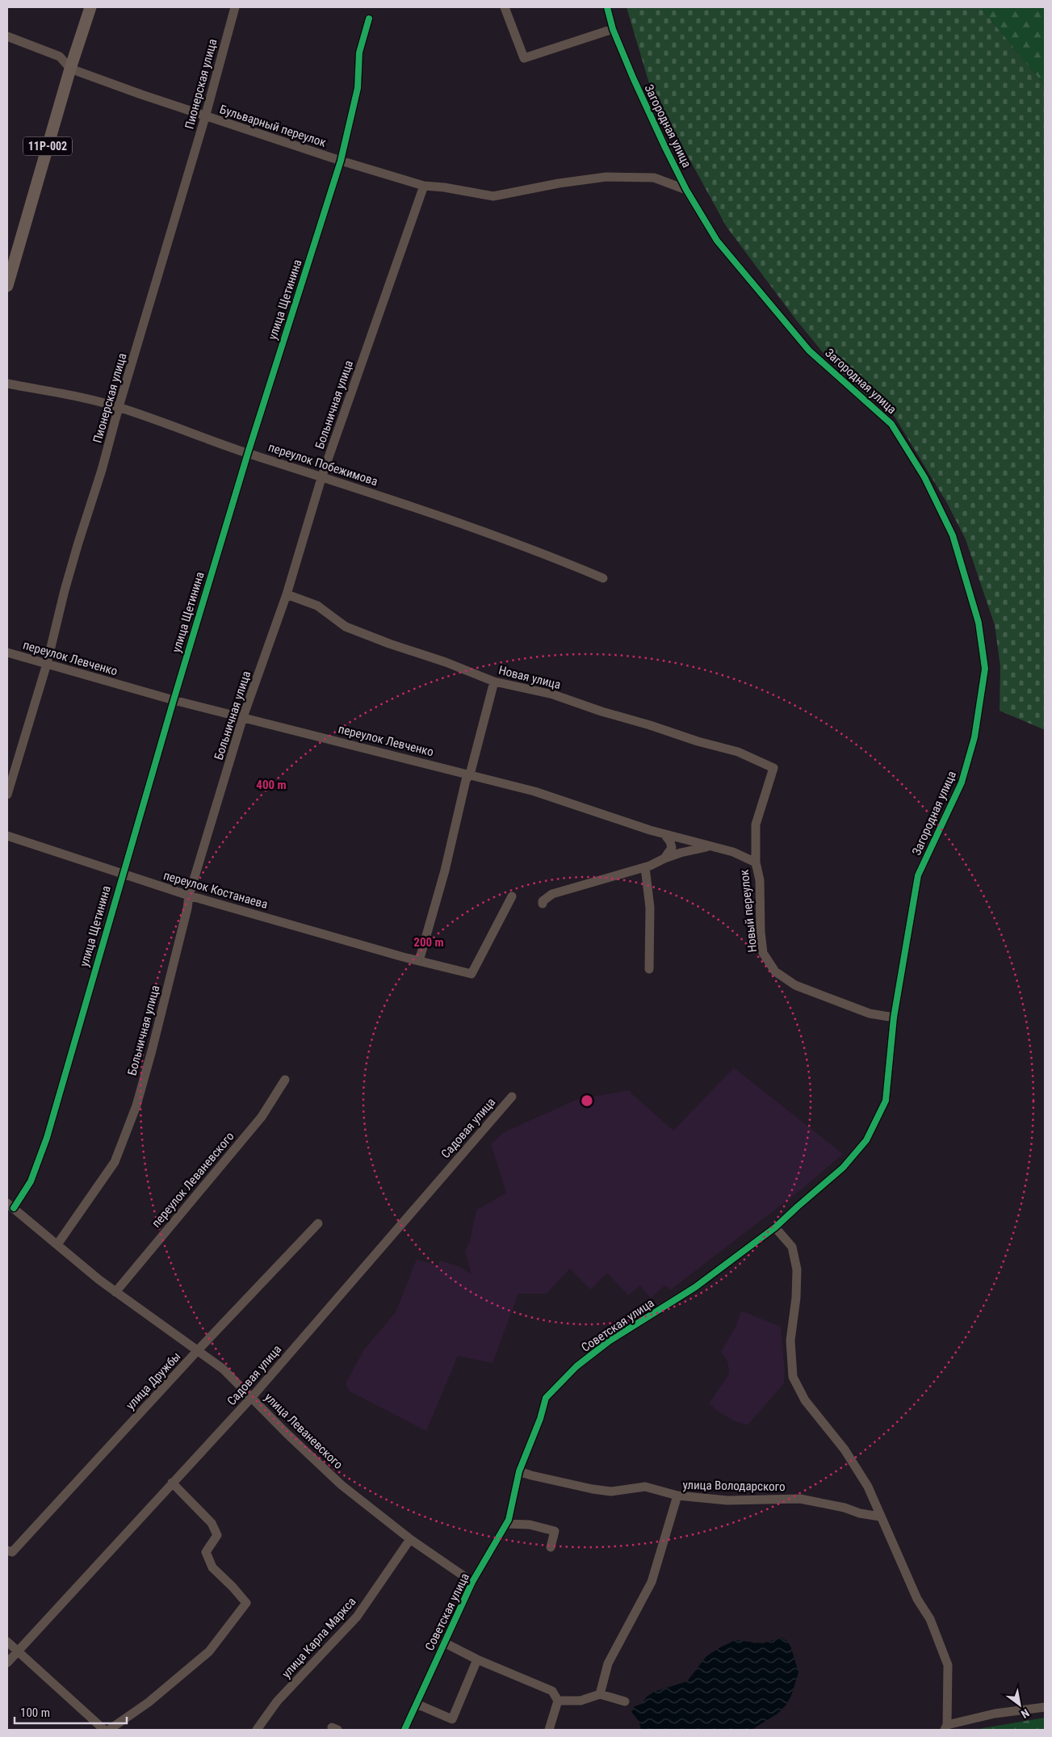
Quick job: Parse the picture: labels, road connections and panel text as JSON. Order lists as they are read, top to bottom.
{
  "streets": {
    "main road": ["11Р-002"],
    "street": [
      "Пионерская улица",
      "Бульварный переулок",
      "Загородная улица",
      "улица Щетинина",
      "Больничная улица",
      "переулок Побежимова",
      "переулок Левченко",
      "Новая улица",
      "переулок Костанаева",
      "Новый переулок",
      "Садовая улица",
      "переулок Леваневского",
      "Советская улица",
      "улица Дружбы",
      "улица Леваневского",
      "улица Володарского",
      "улица Карла Маркса"
    ]
  },
  "crossings": [
    ["Пионерская улица", "Бульварный переулок"],
    ["Пионерская улица", "переулок Побежимова"],
    ["Пионерская улица", "переулок Левченко"],
    ["Бульварный переулок", "Загородная улица"],
    ["Бульварный переулок", "11Р-002"],
    ["Бульварный переулок", "улица Щетинина"],
    ["Бульварный переулок", "Больничная улица"],
    ["Загородная улица", "Новый переулок"],
    ["Загородная улица", "Советская улица"],
    ["улица Щетинина", "переулок Побежимова"],
    ["улица Щетинина", "переулок Левченко"],
    ["улица Щетинина", "переулок Костанаева"],
    ["улица Щетинина", "улица Леваневского"],
    ["Больничная улица", "переулок Побежимова"],
    ["Больничная улица", "переулок Левченко"],
    ["Больничная улица", "Новая улица"],
    ["Больничная улица", "переулок Костанаева"],
    ["Больничная улица", "улица Леваневского"],
    ["переулок Левченко", "Новый переулок"],
    ["Новая улица", "Новый переулок"],
    ["Новый переулок", "Советская улица"],
    ["Садовая улица", "улица Леваневского"],
    ["переулок Леваневского", "улица Леваневского"],
    ["Советская улица", "улица Леваневского"],
    ["улица Дружбы", "улица Леваневского"],
    ["улица Леваневского", "улица Карла Маркса"]
  ],
  "scale_bar": "100 m",
  "north": "bottom right",
  "rings": ["400 m", "200 m"]
}
